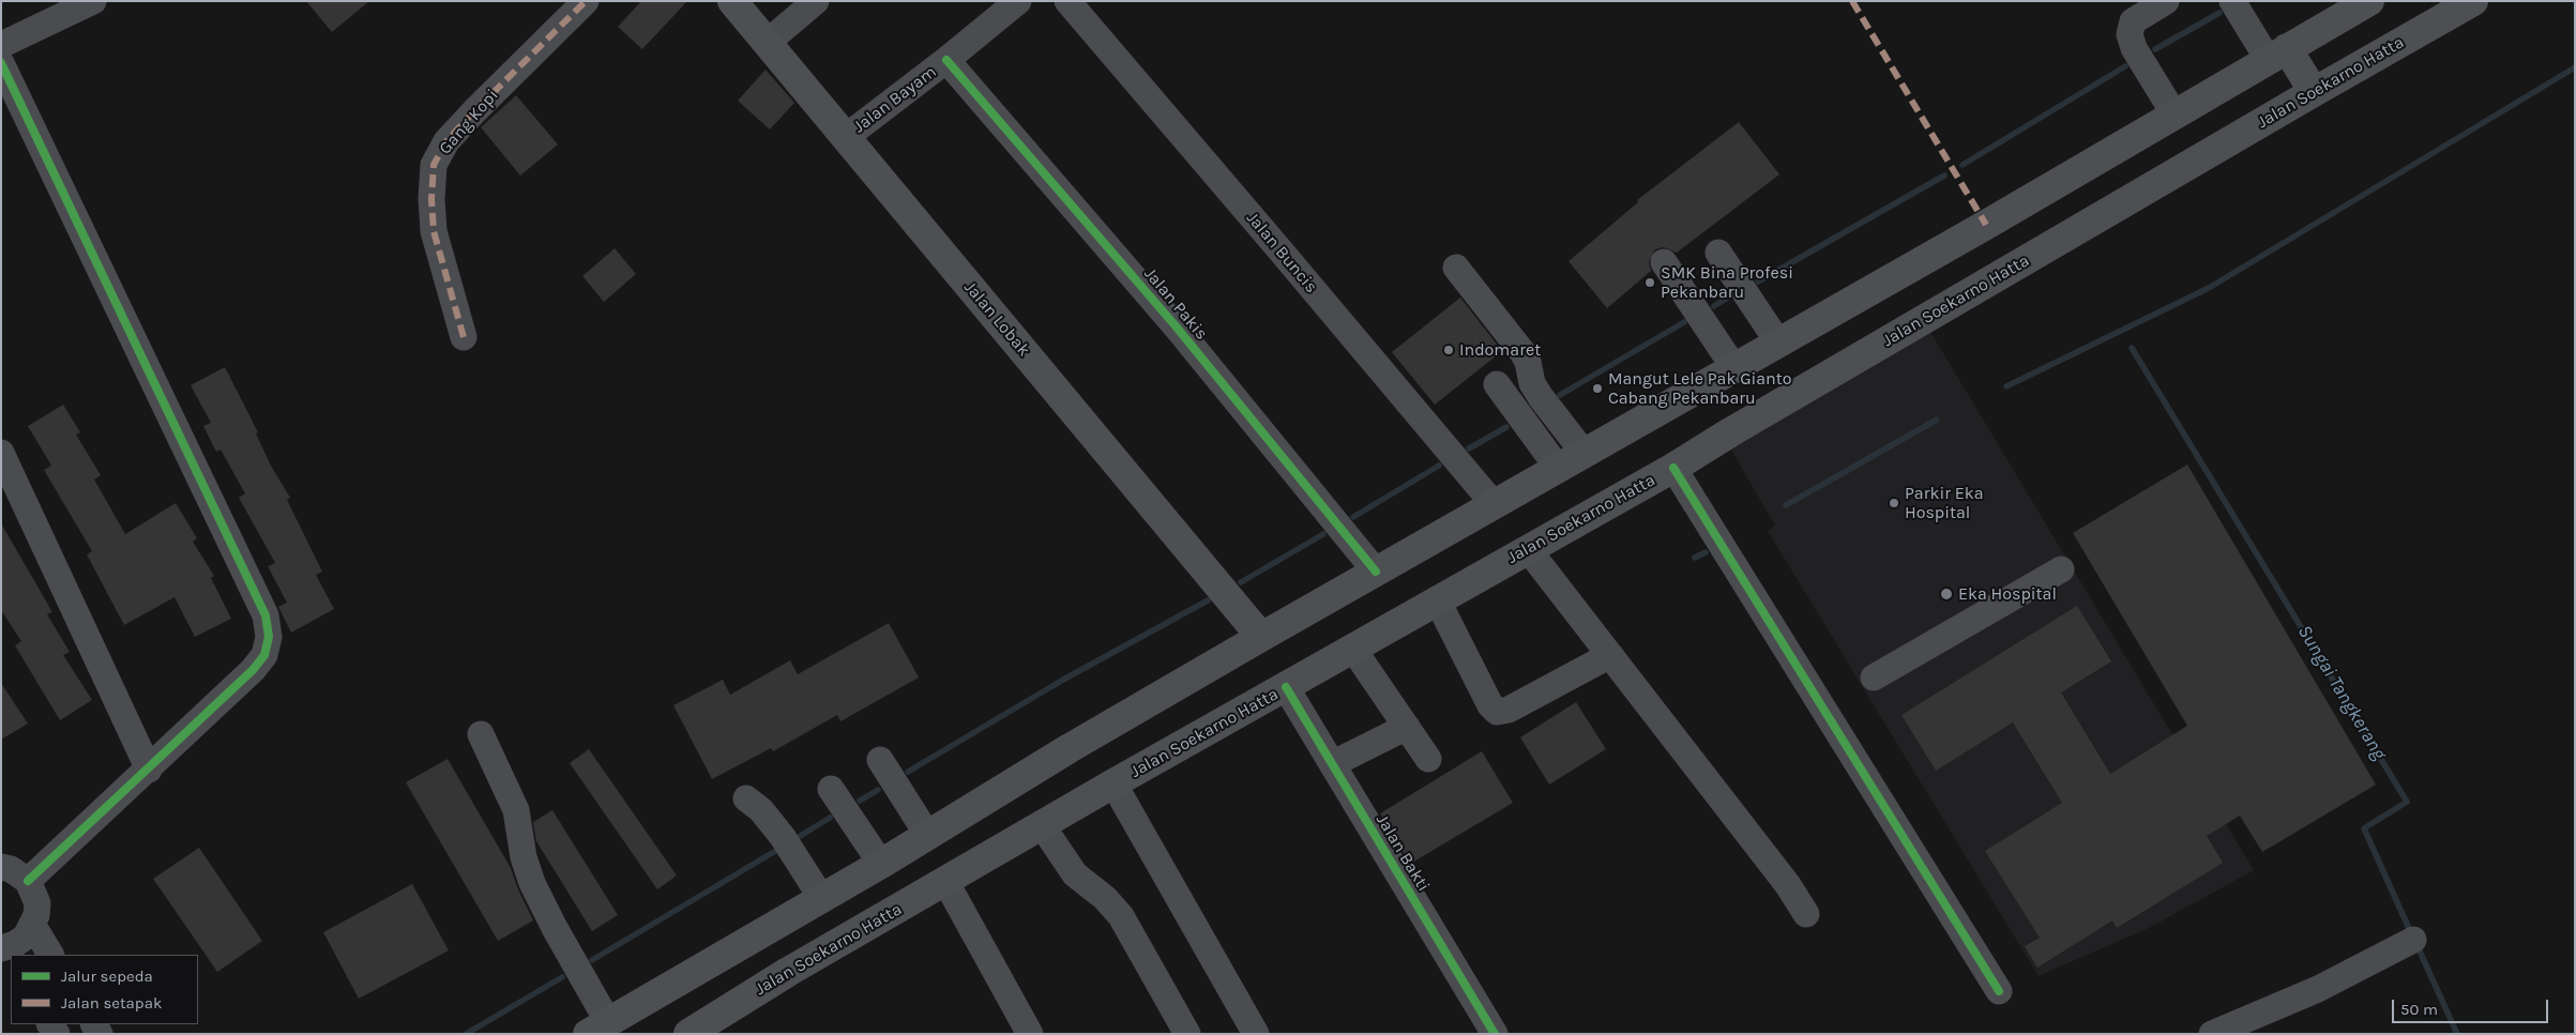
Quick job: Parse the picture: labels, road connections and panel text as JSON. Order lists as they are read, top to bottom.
{
  "streets": {
    "main road": ["Jalan Soekarno Hatta", "Jalan Lobak"],
    "street": [
      "Jalan Bayam",
      "Gang Kopi",
      "Jalan Buncis",
      "Jalan Pakis",
      "Jalan Bakti"
    ]
  },
  "crossings": [
    ["Jalan Soekarno Hatta", "Jalan Bakti"],
    ["Jalan Bayam", "Jalan Pakis"],
    ["Jalan Bayam", "Jalan Lobak"]
  ],
  "water": ["Sungai Tangkerang"],
  "places": [
    "SMK Bina Profesi Pekanbaru",
    "Indomaret",
    "Mangut Lele Pak Gianto Cabang Pekanbaru",
    "Parkir Eka Hospital",
    "Eka Hospital"
  ],
  "legend": ["Jalur sepeda", "Jalan setapak"],
  "scale_bar": "50 m"
}
